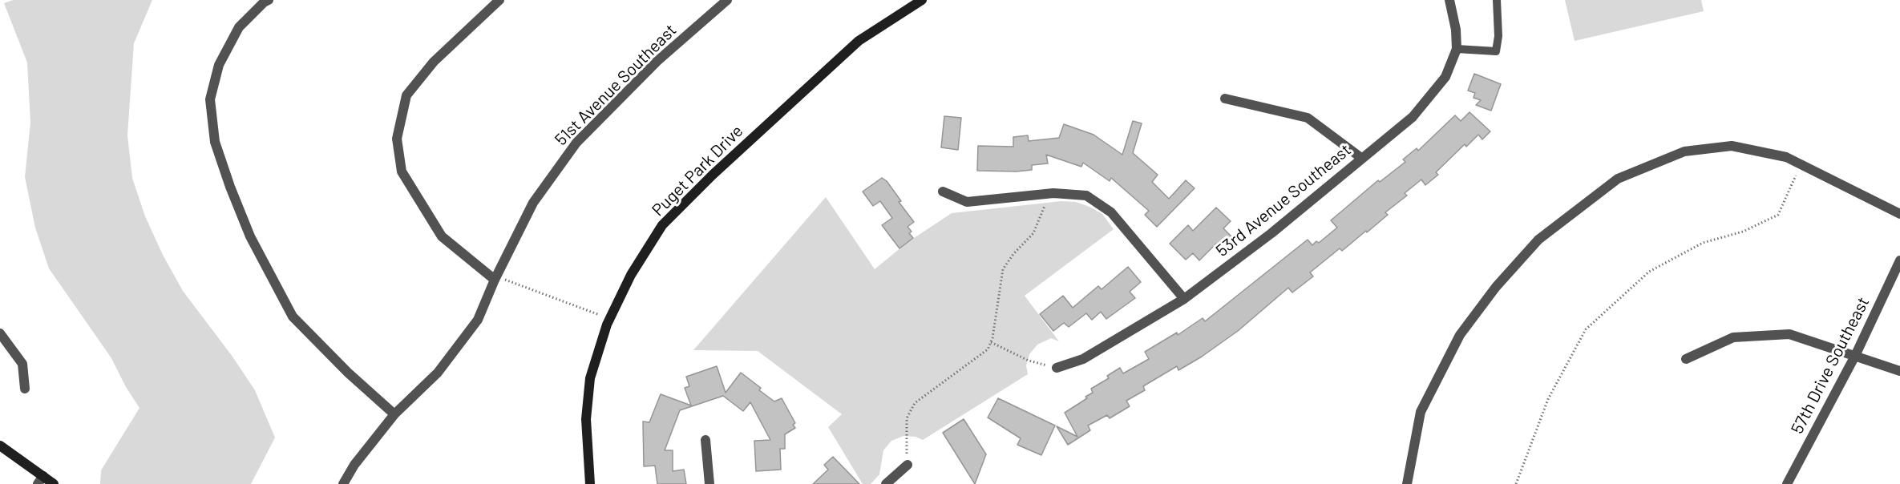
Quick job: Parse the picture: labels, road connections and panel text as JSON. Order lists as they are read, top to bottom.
{
  "streets": {
    "street": [
      "51st Avenue Southeast",
      "Puget Park Drive",
      "53rd Avenue Southeast",
      "57th Drive Southeast"
    ]
  }
}
